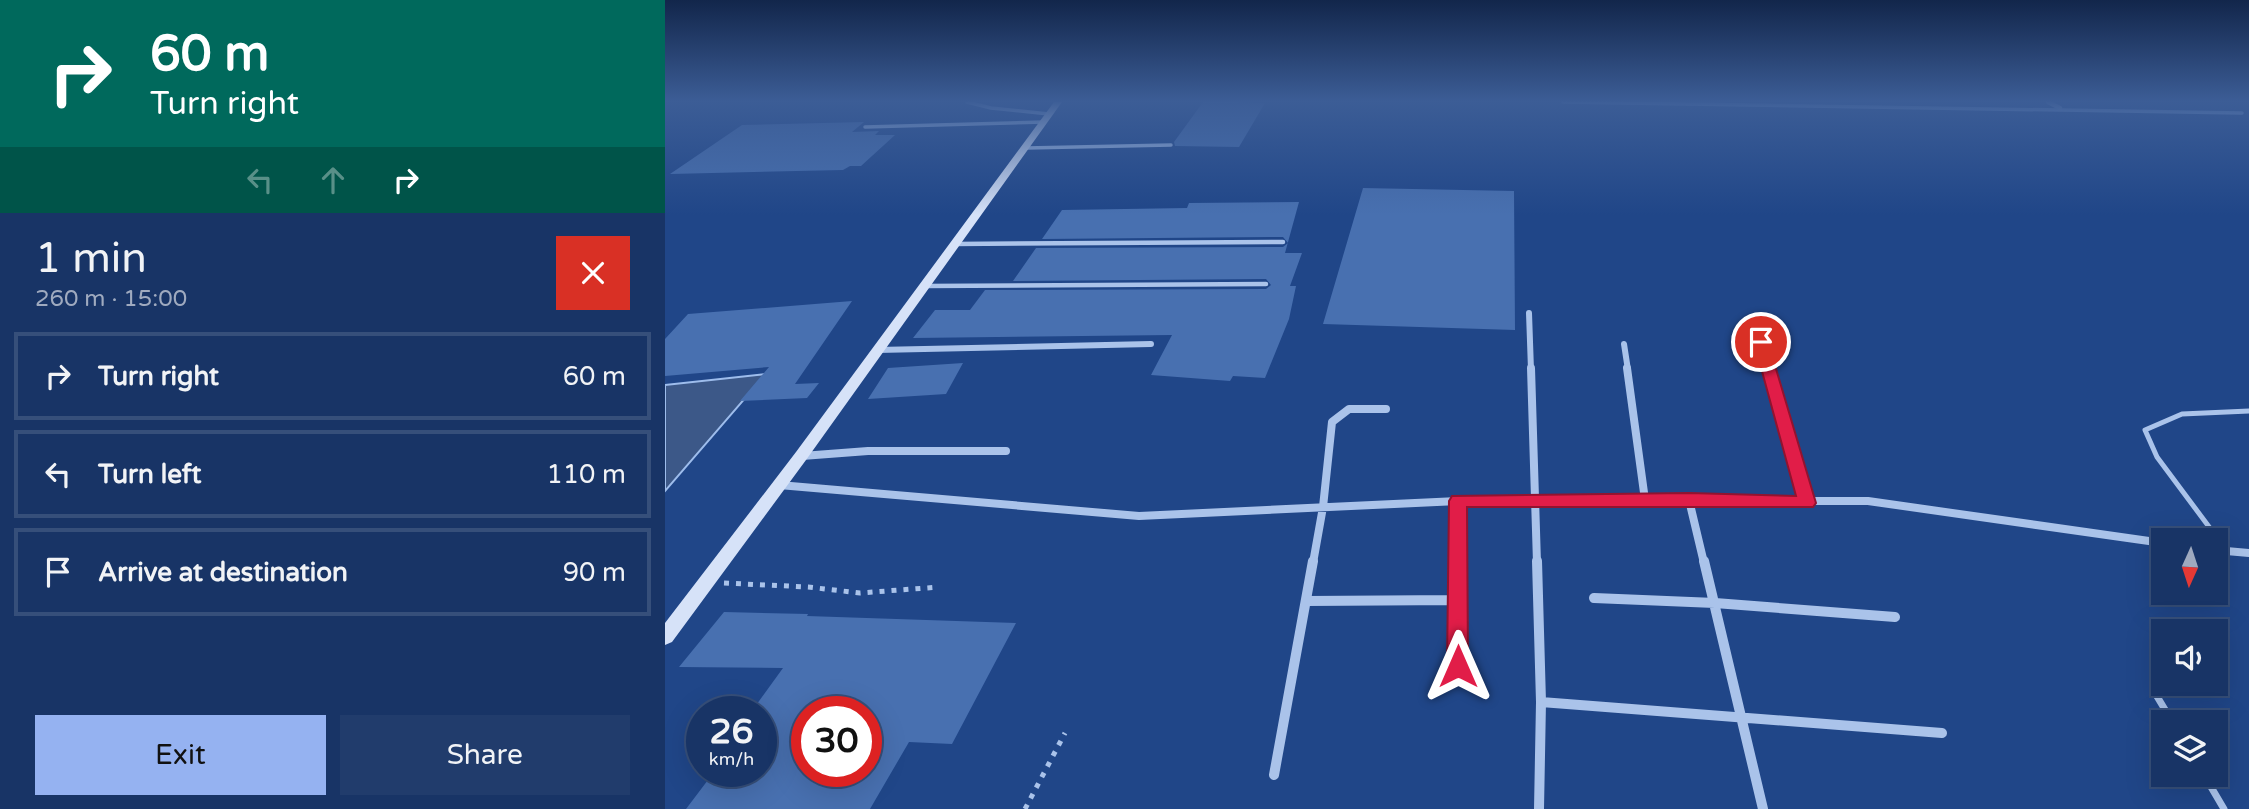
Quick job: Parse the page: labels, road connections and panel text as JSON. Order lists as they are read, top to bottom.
{
  "north": "bottom",
  "page": {
    "turn": ["60 m", "Turn right"],
    "heading": ["1 min", "260 m · 15:00"],
    "list": [
      {
        "name": "Turn right",
        "value": "60 m"
      },
      {
        "name": "Turn left",
        "value": "110 m"
      },
      {
        "name": "Arrive at destination",
        "value": "90 m"
      }
    ],
    "speed": "26 km/h",
    "limit": "30",
    "buttons": ["Exit", "Share"]
  }
}
